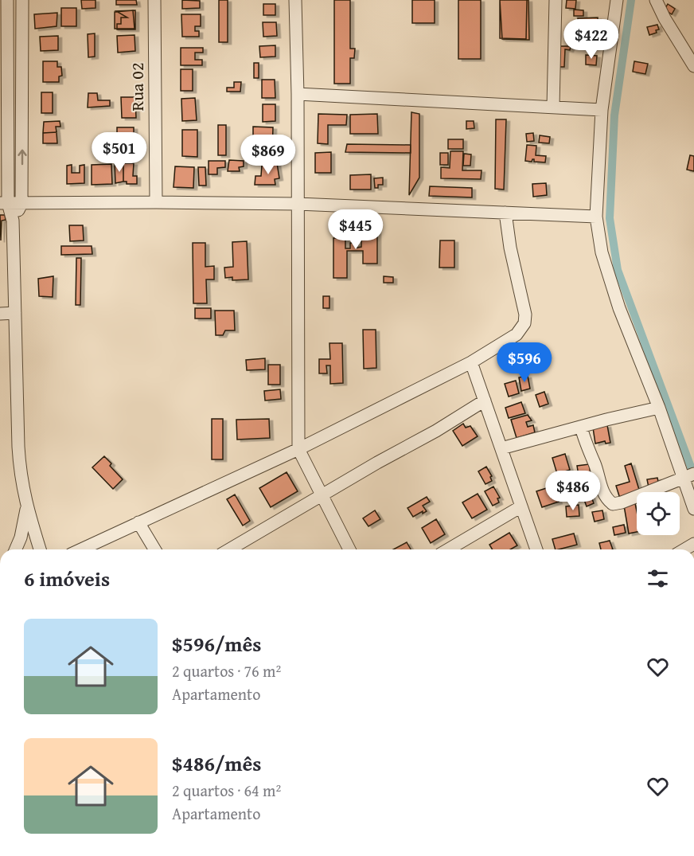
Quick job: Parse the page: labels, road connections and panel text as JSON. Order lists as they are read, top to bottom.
{
  "streets": {
    "street": ["Rua 02"]
  },
  "page": {
    "price": [
      "$422",
      "$501",
      "$869",
      "$445",
      "$596",
      "$486"
    ],
    "heading": "6 imóveis",
    "list": [
      {
        "name": "$596/mês",
        "note": "2 quartos · 76 m² · Apartamento"
      },
      {
        "name": "$486/mês",
        "note": "2 quartos · 64 m² · Apartamento"
      }
    ]
  }
}
